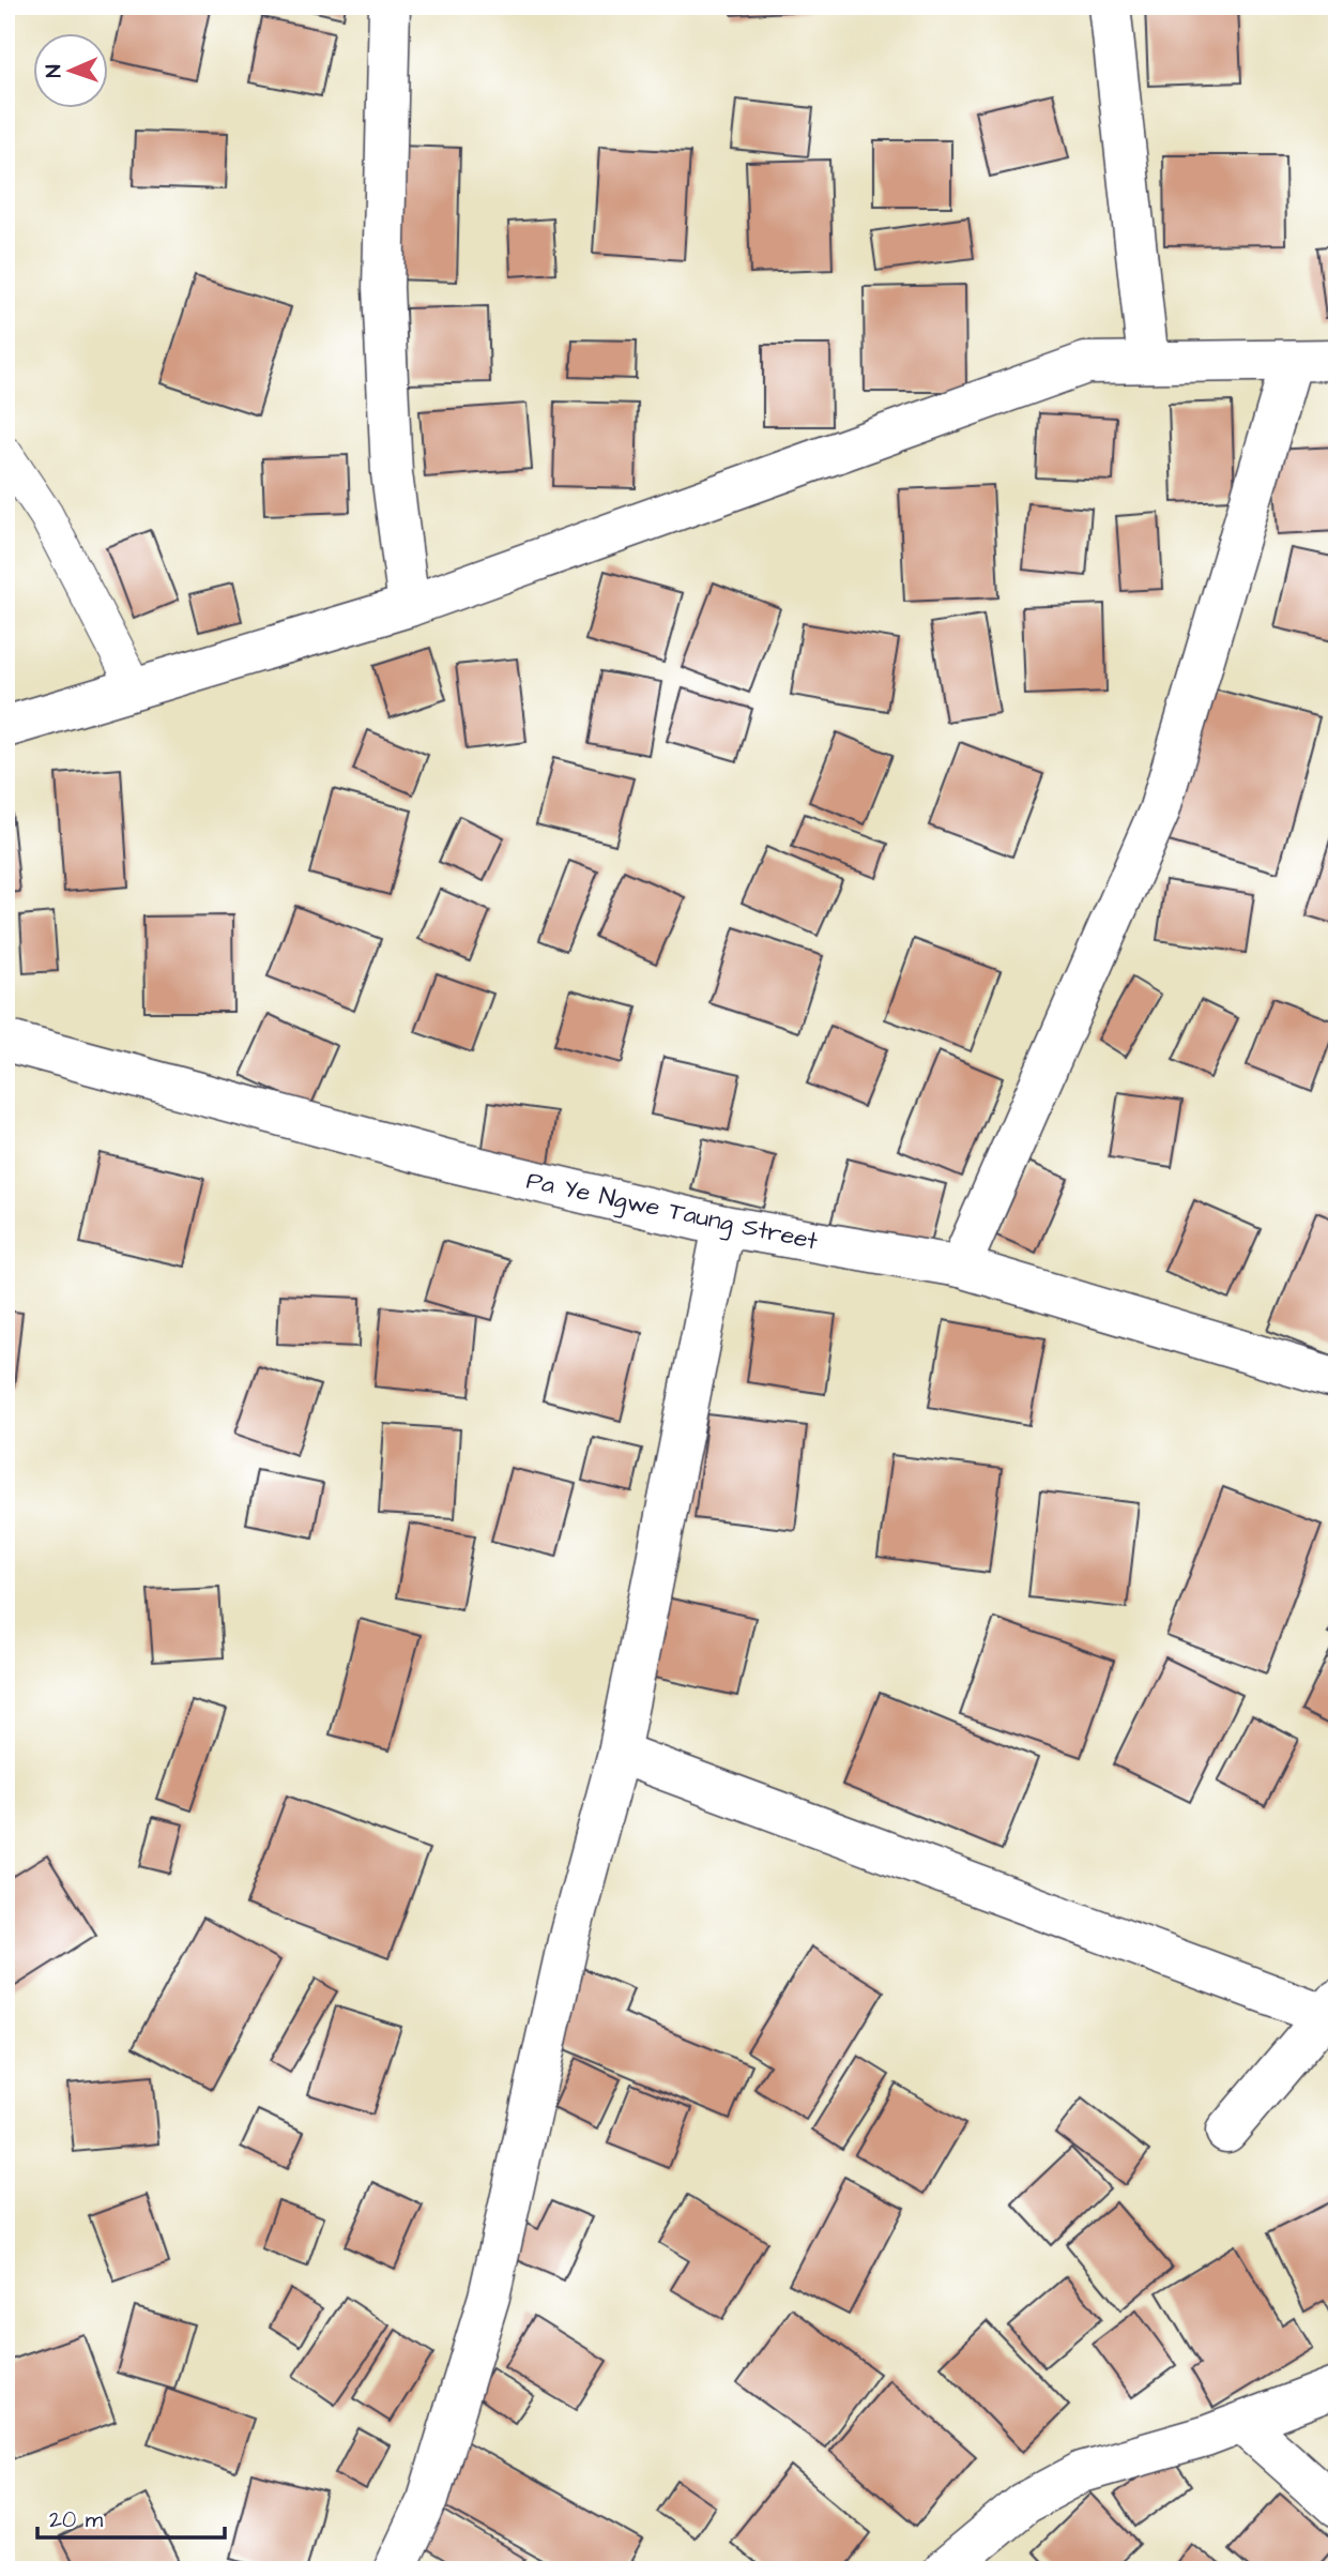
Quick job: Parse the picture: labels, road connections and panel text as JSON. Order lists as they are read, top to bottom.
{
  "streets": {
    "street": ["Pa Ye Ngwe Taung Street"]
  },
  "scale_bar": "20 m",
  "north": "left"
}
